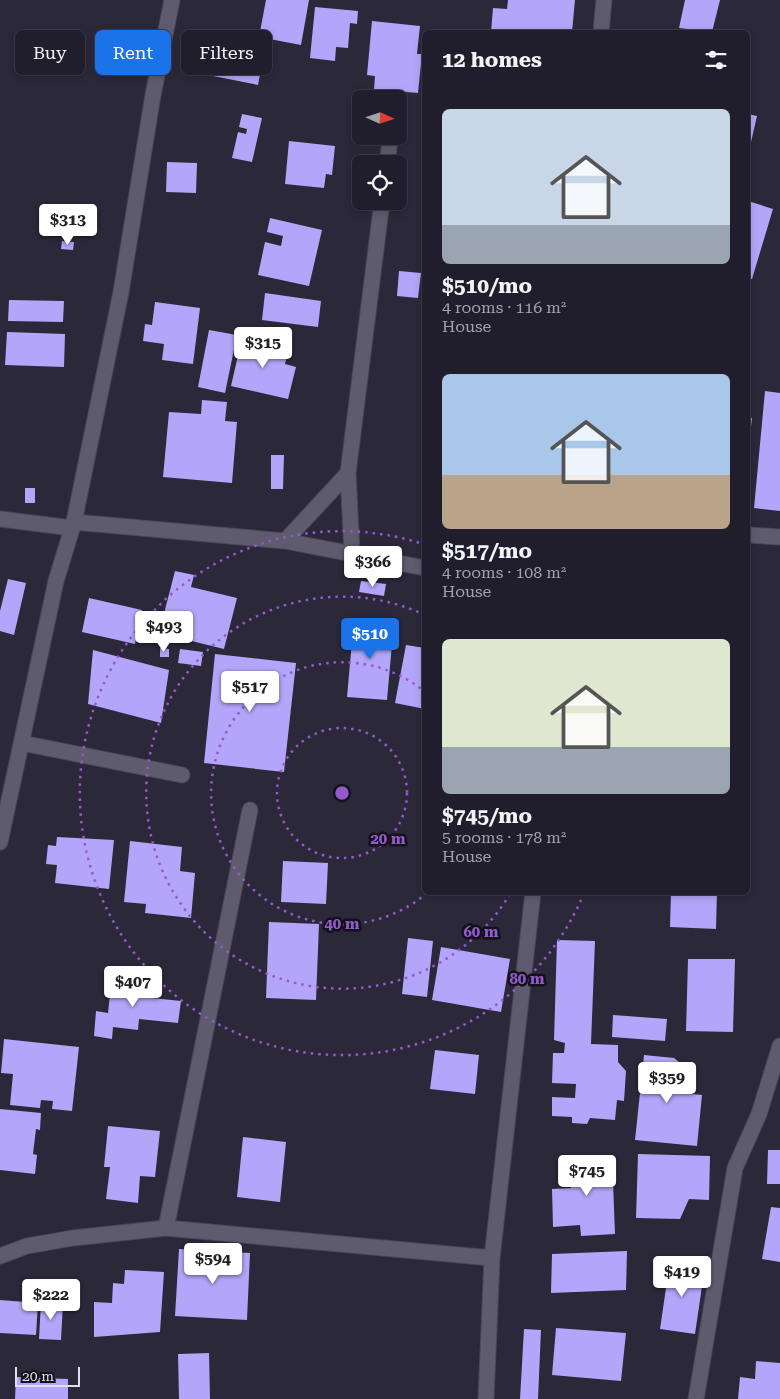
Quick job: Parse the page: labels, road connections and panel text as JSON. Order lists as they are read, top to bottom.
{
  "scale_bar": "20 m",
  "north": "right",
  "page": {
    "chip": ["Buy", "Rent", "Filters"],
    "heading": "12 homes",
    "list": [
      {
        "name": "$510/mo",
        "note": "4 rooms · 116 m² · House"
      },
      {
        "name": "$517/mo",
        "note": "4 rooms · 108 m² · House"
      },
      {
        "name": "$745/mo",
        "note": "5 rooms · 178 m² · House"
      }
    ],
    "price": [
      "$313",
      "$315",
      "$366",
      "$493",
      "$510",
      "$517",
      "$407",
      "$359",
      "$745",
      "$594",
      "$419",
      "$222"
    ],
    "scale": "20 m"
  },
  "rings": [
    "20 m",
    "40 m",
    "60 m",
    "80 m"
  ]
}
